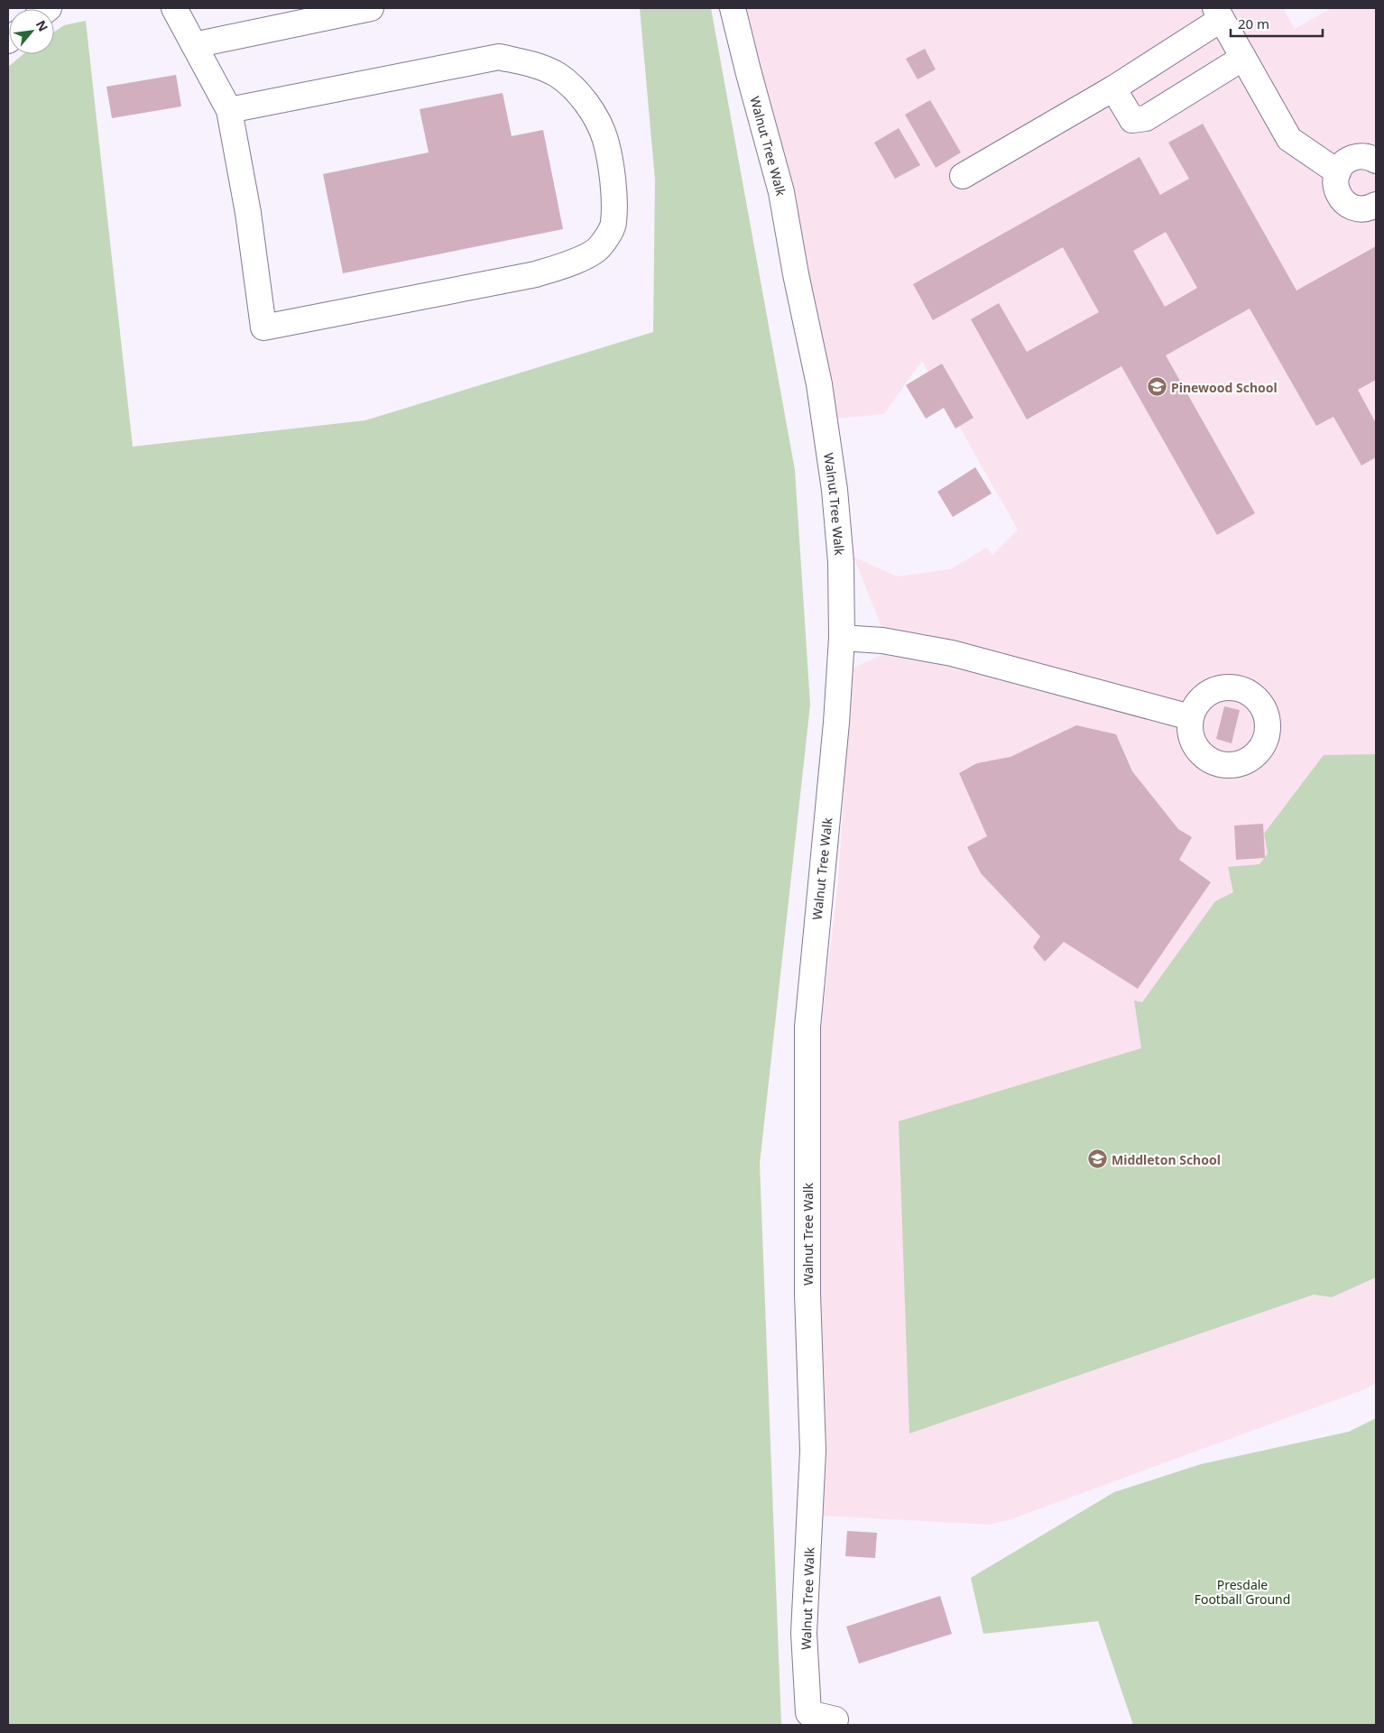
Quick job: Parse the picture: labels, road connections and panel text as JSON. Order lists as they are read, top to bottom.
{
  "streets": {
    "street": ["Walnut Tree Walk"]
  },
  "parks": ["Presdale Football Ground"],
  "places": {
    "school or university": ["Pinewood School", "Middleton School"]
  },
  "scale_bar": "20 m",
  "north": "top right"
}
